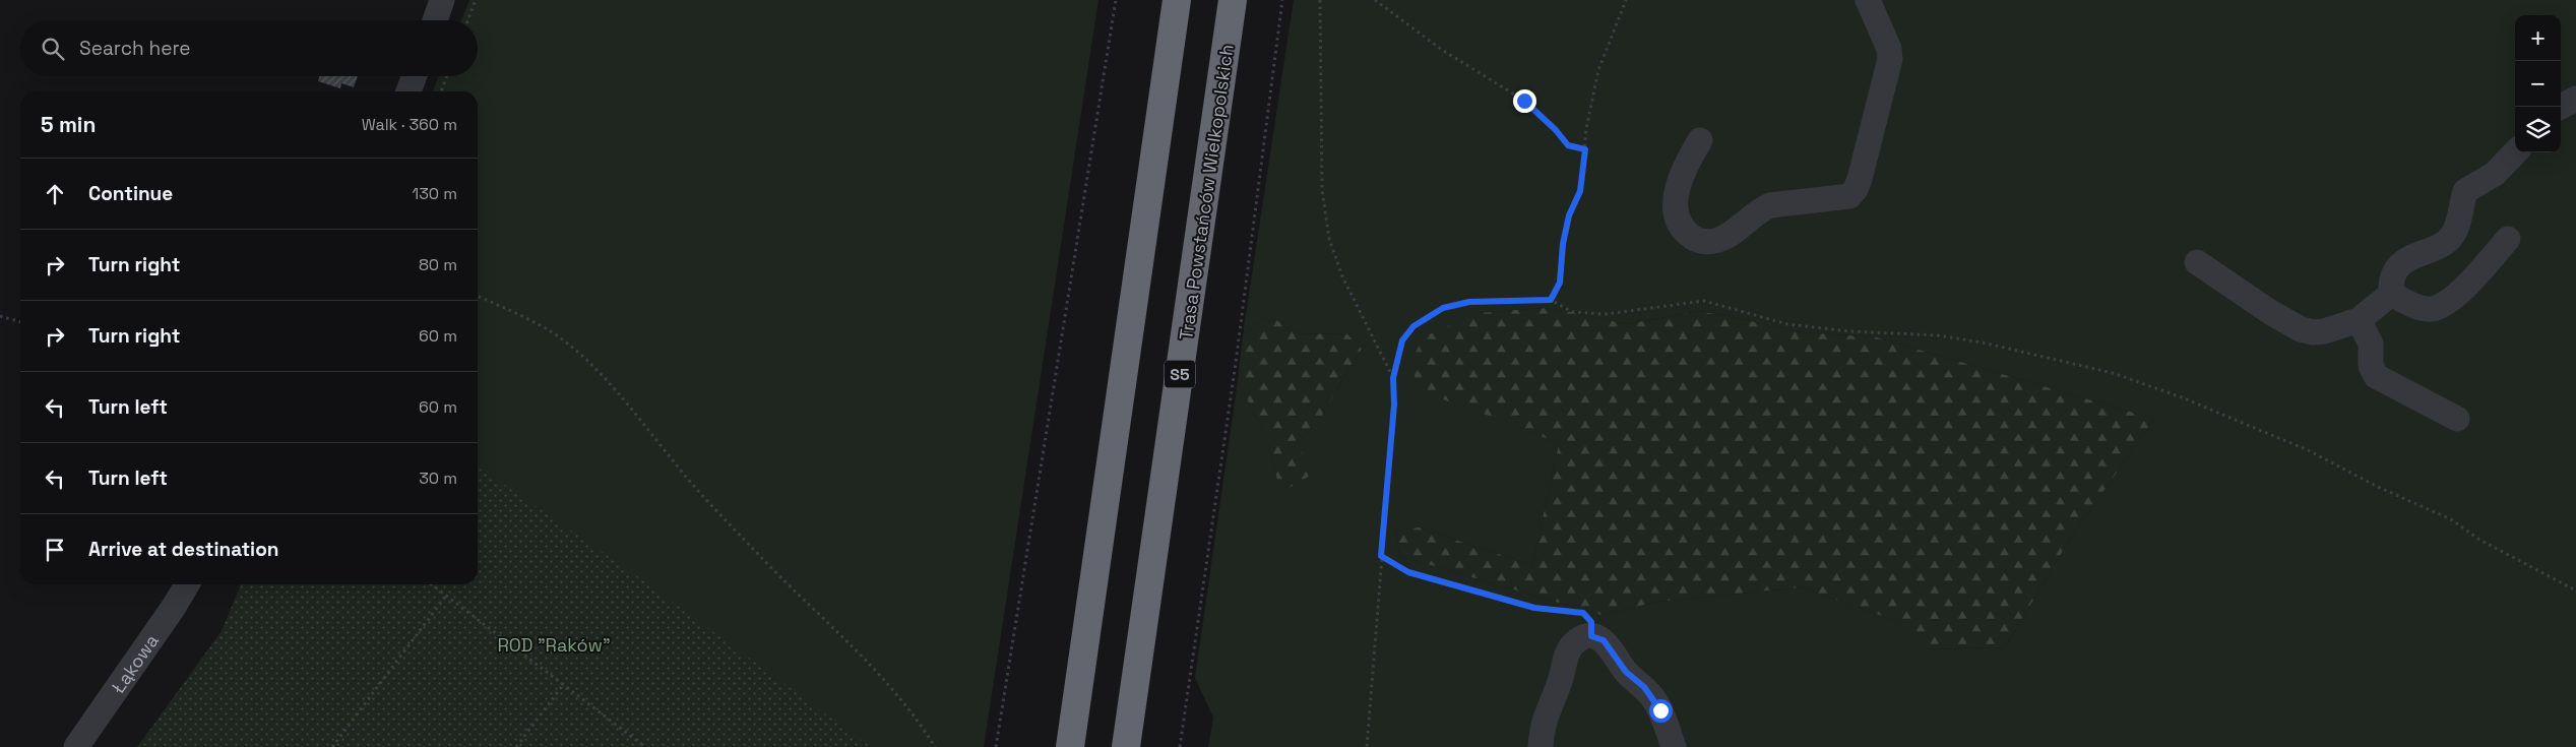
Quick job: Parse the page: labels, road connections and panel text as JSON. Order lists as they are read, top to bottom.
{
  "streets": {
    "highway": ["Trasa Powstańców Wielkopolskich", "S5"],
    "street": ["Łąkowa"]
  },
  "parks": ["ROD \"Raków\""],
  "page": {
    "map_buttons": ["+", "−"],
    "search": "Search here",
    "heading": ["5 min", "Walk · 360 m"],
    "list": [
      ["Continue", "130 m"],
      ["Turn right", "80 m"],
      ["Turn right", "60 m"],
      ["Turn left", "60 m"],
      ["Turn left", "30 m"],
      "Arrive at destination"
    ]
  }
}
